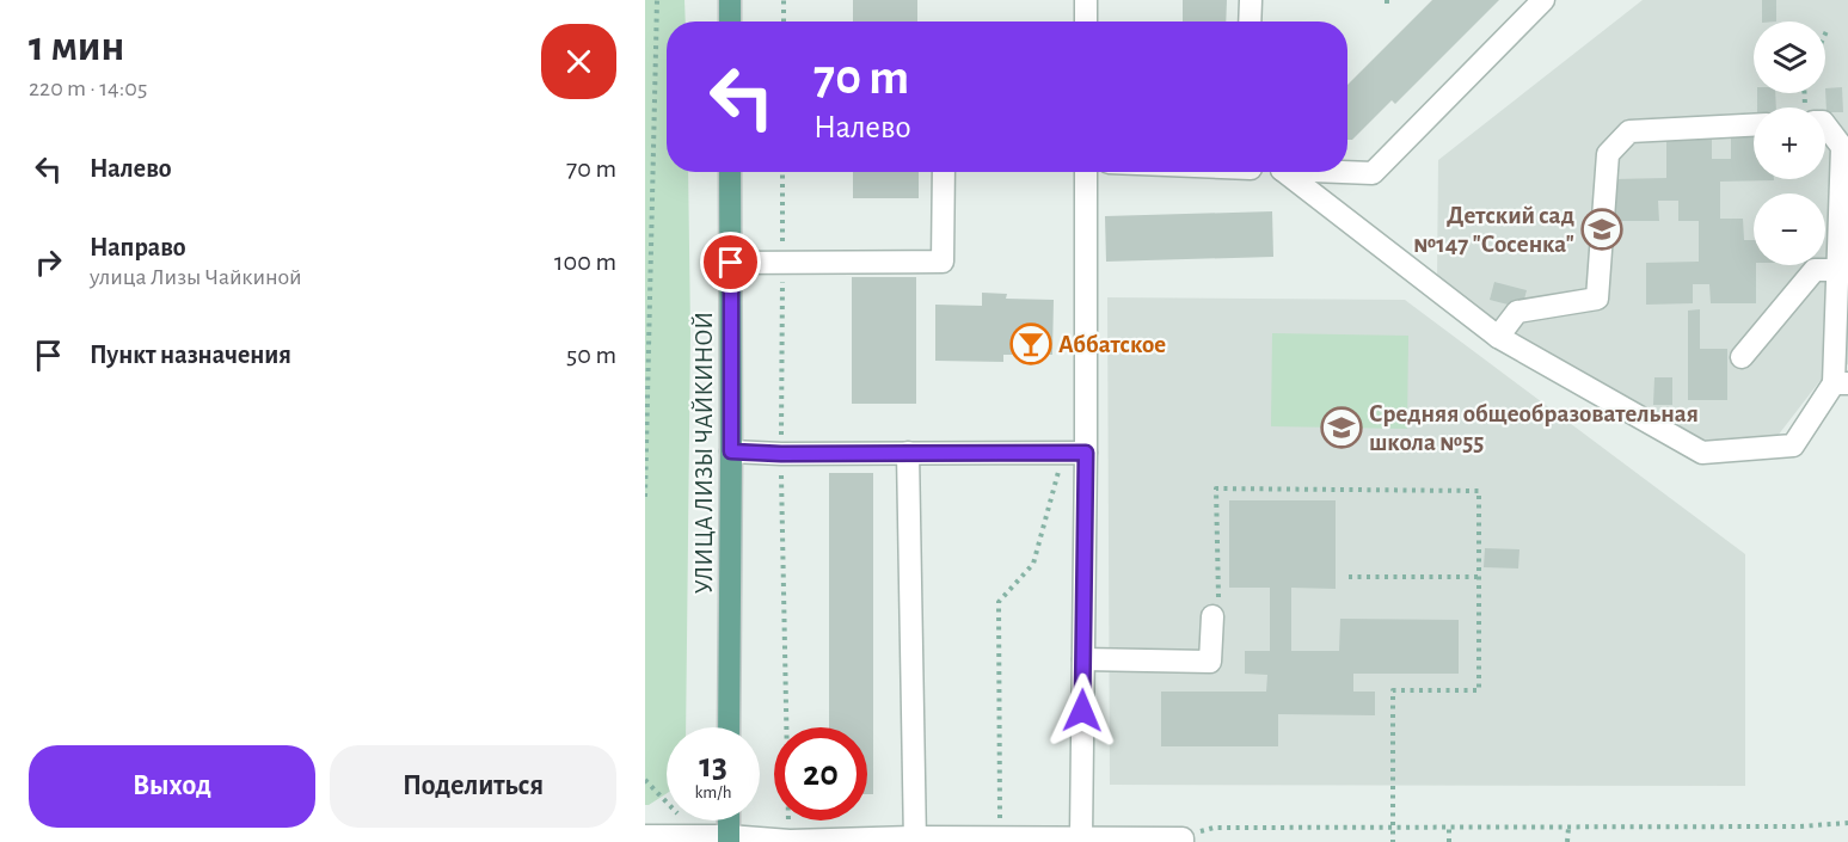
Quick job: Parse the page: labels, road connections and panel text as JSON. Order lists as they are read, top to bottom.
{
  "streets": {
    "main road": ["УЛИЦА ЛИЗЫ ЧАЙКИНОЙ"]
  },
  "places": {
    "school or university": ["Детский сад №147 \"Сосенка\"", "Средняя общеобразовательная школа №55"],
    "bar": ["Аббатское"]
  },
  "page": {
    "heading": ["1 мин", "220 m · 14:05"],
    "map_buttons": ["+", "−"],
    "turn": ["70 m", "Налево"],
    "list": [
      {
        "name": "Налево",
        "value": "70 m"
      },
      {
        "name": "Направо",
        "note": "улица Лизы Чайкиной",
        "value": "100 m"
      },
      {
        "name": "Пункт назначения",
        "value": "50 m"
      }
    ],
    "speed": "13 km/h",
    "limit": "20",
    "buttons": ["Выход", "Поделиться"]
  }
}
